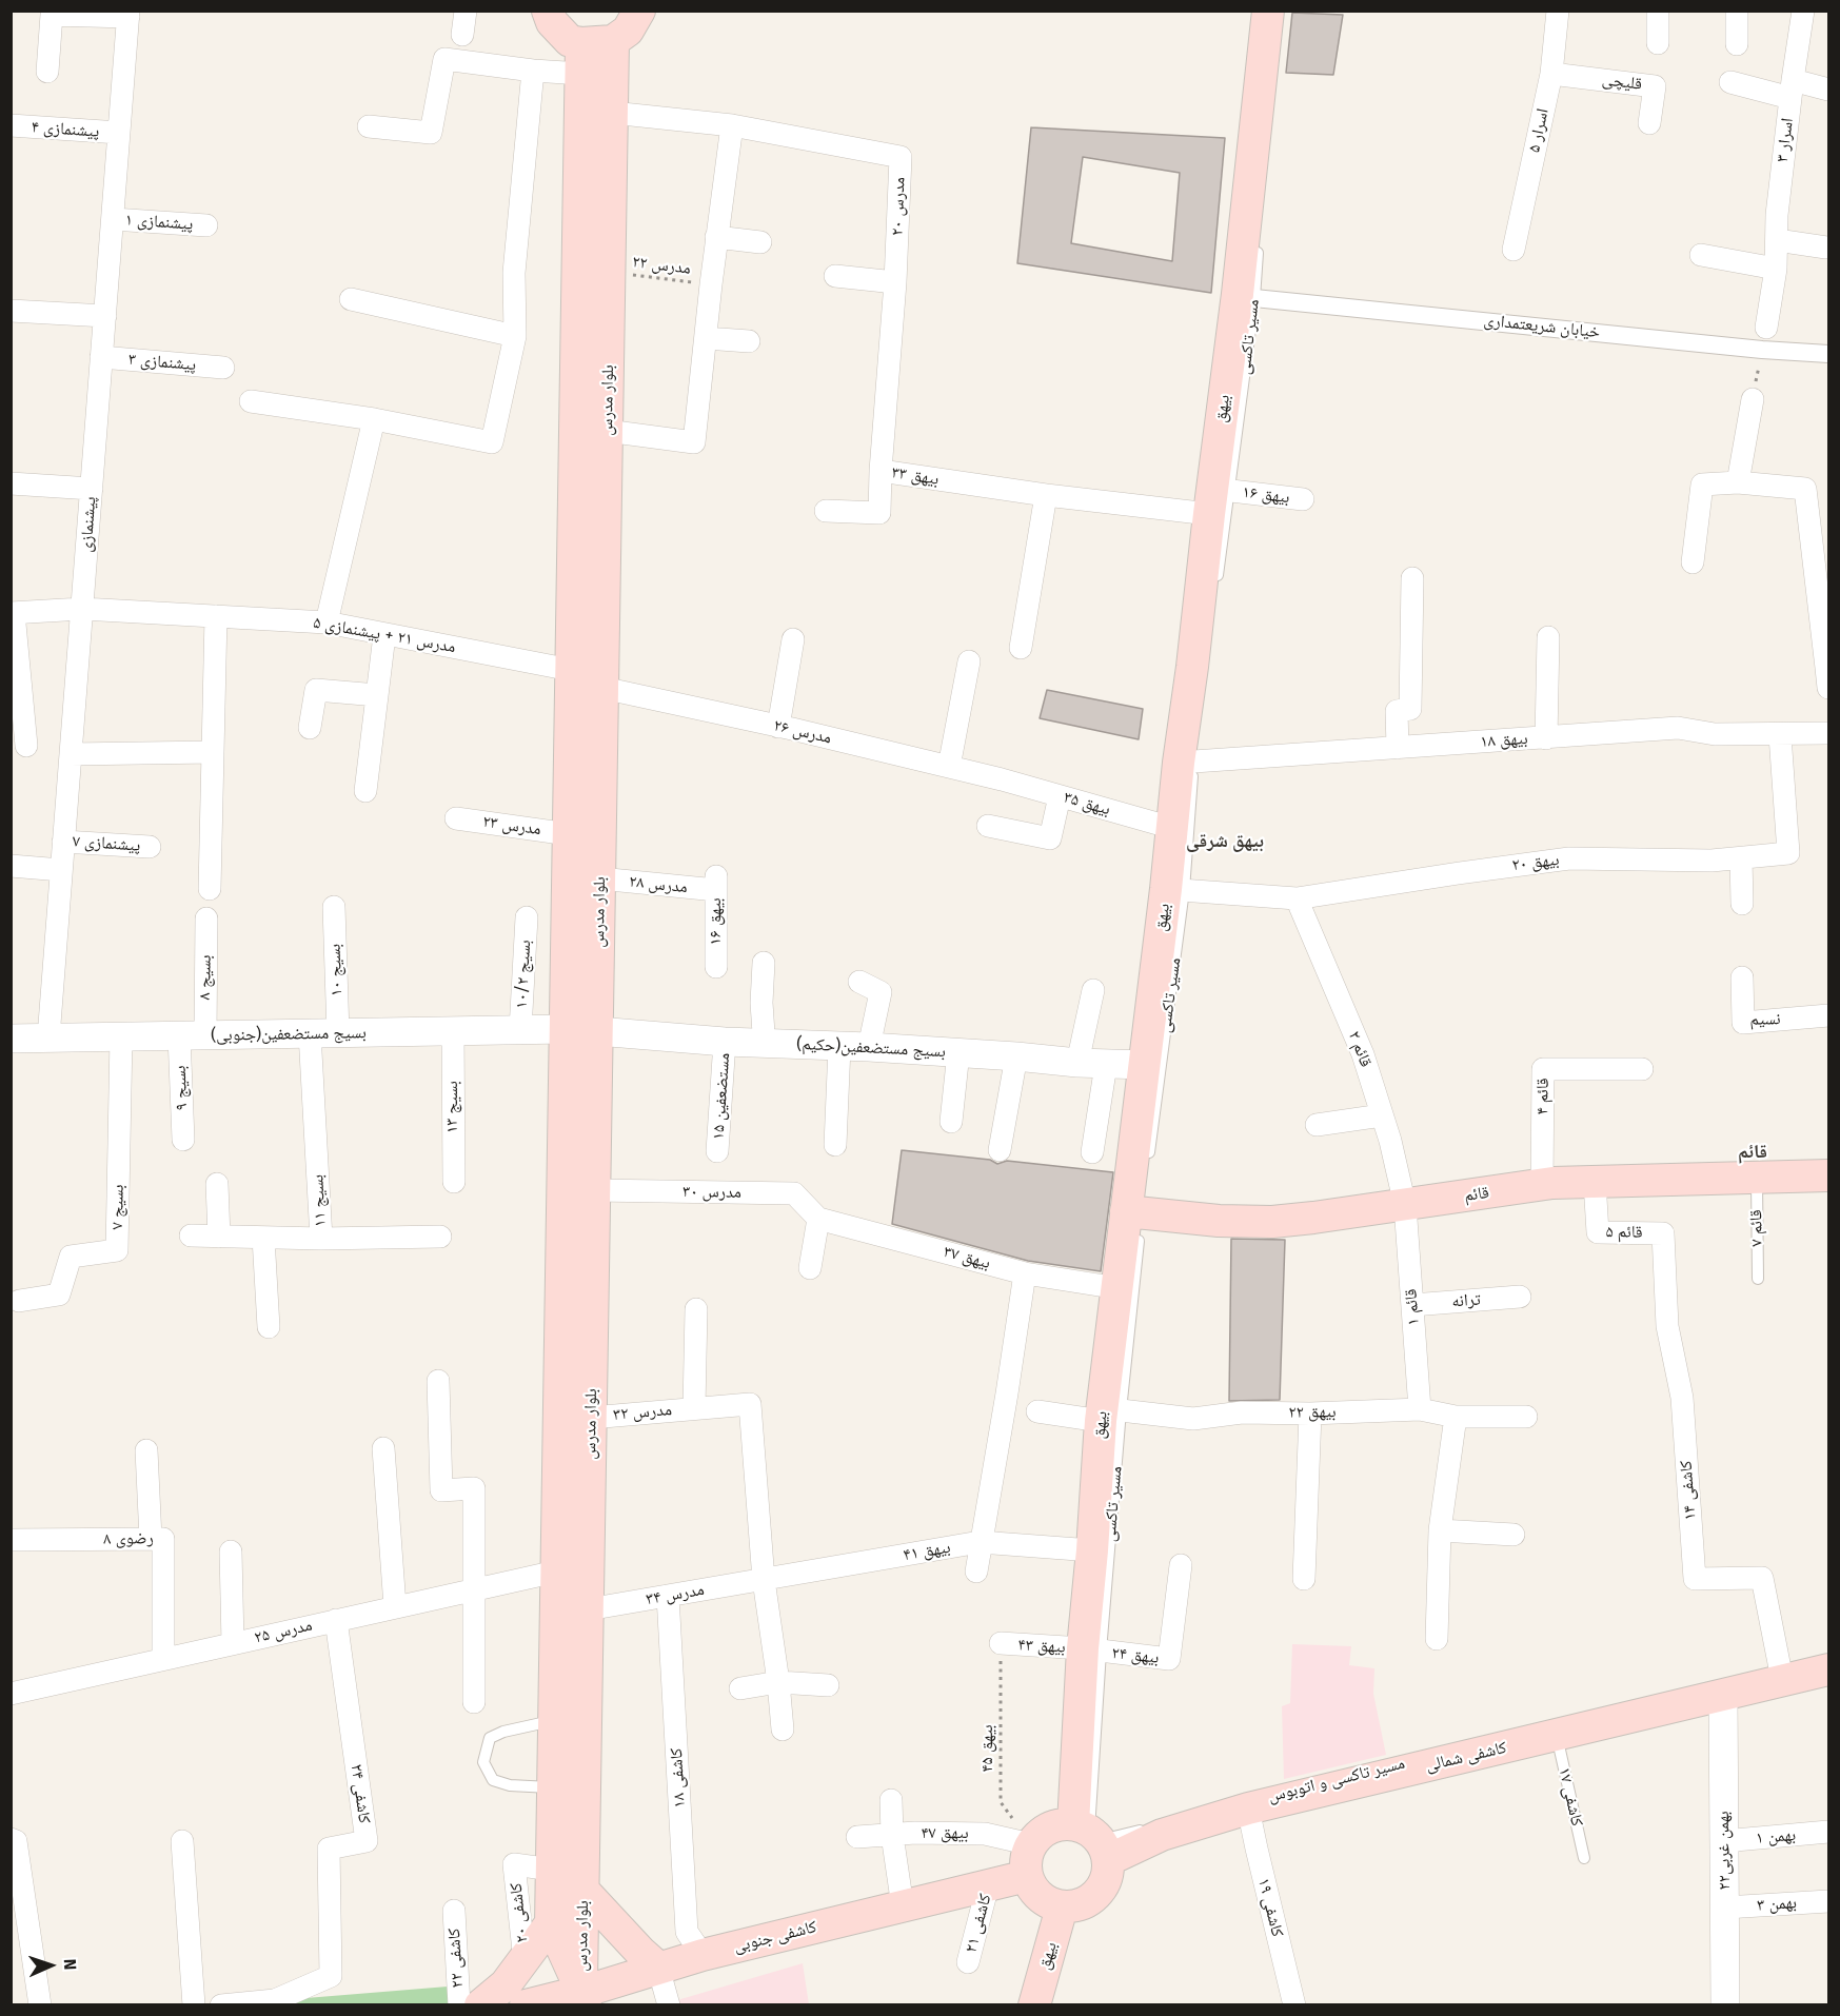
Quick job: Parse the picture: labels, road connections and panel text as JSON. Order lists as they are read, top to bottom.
{
  "streets": {
    "main road": [
      "بلوار مدرس",
      "بیهق",
      "قائم",
      "کاشفی شمالی",
      "کاشفی جنوبی"
    ],
    "street": [
      "قلیچی",
      "پیشنمازی ۴",
      "اسرار ۵",
      "اسرار ۳",
      "مدرس ۲۰",
      "پیشنمازی ۱",
      "خیابان شریعتمداری",
      "پیشنمازی ۳",
      "بیهق ۳۳",
      "بیهق ۱۶",
      "پیشنمازی",
      "مدرس ۲۱ + پیشنمازی ۵",
      "مدرس ۲۶",
      "بیهق ۱۸",
      "بیهق ۳۵",
      "مدرس ۲۳",
      "پیشنمازی ۷",
      "بیهق ۲۰",
      "مدرس ۲۸",
      "بسیج ۱۰",
      "بسیج ۱۰/۲",
      "بسیج ۸",
      "نسیم",
      "بسیج مستضعفین(جنوبی)",
      "بسیج مستضعفین(حکیم)",
      "قائم ۲",
      "بسیج ۹",
      "مستضعفین ۱۵",
      "قائم ۴",
      "بسیج ۱۳",
      "مدرس ۳۰",
      "بسیج ۱۱",
      "بسیج ۷",
      "قائم ۵",
      "بیهق ۳۷",
      "ترانه",
      "قائم ۱",
      "مدرس ۳۲",
      "بیهق ۲۲",
      "کاشفی ۱۴",
      "رضوی ۸",
      "بیهق ۴۱",
      "مدرس ۳۴",
      "مدرس ۲۵",
      "بیهق ۴۳",
      "بیهق ۲۴",
      "کاشفی ۱۸",
      "کاشفی ۲۴",
      "بیهق ۴۷",
      "بهمن ۱",
      "۲۲بهمن غربی",
      "بهمن ۳",
      "کاشفی ۱۹",
      "کاشفی ۲۰",
      "کاشفی ۲۱",
      "کاشفی ۲۲"
    ],
    "lane": [
      "مسیر تاکسی",
      "قائم ۷",
      "مسیر تاکسی و اتوبوس",
      "کاشفی ۱۷"
    ],
    "path": ["مدرس ۲۲", "بیهق ۴۵"]
  },
  "crossings": [
    ["قلیچی", "اسرار ۵"],
    ["پیشنمازی ۴", "پیشنمازی"],
    ["مدرس ۲۰", "بلوار مدرس"],
    ["مدرس ۲۰", "بیهق ۳۳"],
    ["پیشنمازی ۱", "پیشنمازی"],
    ["مدرس ۲۲", "بلوار مدرس"],
    ["خیابان شریعتمداری", "مسیر تاکسی"],
    ["مسیر تاکسی", "بیهق"],
    ["مسیر تاکسی", "بیهق ۳۳"],
    ["مسیر تاکسی", "بیهق ۱۶"],
    ["مسیر تاکسی", "بیهق ۱۸"],
    ["مسیر تاکسی", "بیهق ۲۰"],
    ["مسیر تاکسی", "قائم"],
    ["مسیر تاکسی", "بیهق ۲۲"],
    ["مسیر تاکسی", "بیهق ۴۳"],
    ["مسیر تاکسی", "بیهق ۲۴"],
    ["پیشنمازی ۳", "پیشنمازی"],
    ["بلوار مدرس", "مدرس ۲۱ + پیشنمازی ۵"],
    ["بلوار مدرس", "مدرس ۲۶"],
    ["بلوار مدرس", "مدرس ۲۳"],
    ["بلوار مدرس", "مدرس ۲۸"],
    ["بلوار مدرس", "بسیج مستضعفین(جنوبی)"],
    ["بلوار مدرس", "بسیج مستضعفین(حکیم)"],
    ["بلوار مدرس", "مدرس ۳۰"],
    ["بلوار مدرس", "مدرس ۳۲"],
    ["بلوار مدرس", "مدرس ۳۴"],
    ["بلوار مدرس", "مدرس ۲۵"],
    ["بلوار مدرس", "کاشفی ۲۰"],
    ["بلوار مدرس", "کاشفی جنوبی"],
    ["بیهق", "بیهق ۳۳"],
    ["بیهق", "بیهق ۱۶"],
    ["بیهق", "بیهق ۱۸"],
    ["بیهق", "بیهق ۳۵"],
    ["بیهق", "بیهق ۲۰"],
    ["بیهق", "بسیج مستضعفین(حکیم)"],
    ["بیهق", "قائم"],
    ["بیهق", "بیهق ۳۷"],
    ["بیهق", "بیهق ۲۲"],
    ["بیهق", "بیهق ۴۱"],
    ["بیهق", "بیهق ۴۳"],
    ["بیهق", "بیهق ۲۴"],
    ["بیهق", "بیهق ۴۵"],
    ["بیهق", "کاشفی شمالی"],
    ["بیهق", "مسیر تاکسی و اتوبوس"],
    ["بیهق", "بیهق ۴۷"],
    ["بیهق", "کاشفی جنوبی"],
    ["بیهق ۳۳", "بیهق ۱۶"],
    ["بیهق ۱۶", "مدرس ۲۸"],
    ["پیشنمازی", "مدرس ۲۱ + پیشنمازی ۵"],
    ["پیشنمازی", "پیشنمازی ۷"],
    ["پیشنمازی", "بسیج مستضعفین(جنوبی)"],
    ["مدرس ۲۶", "بیهق ۳۵"],
    ["بیهق ۱۸", "بیهق ۲۰"],
    ["بیهق ۲۰", "قائم ۲"],
    ["بسیج ۱۰", "بسیج مستضعفین(جنوبی)"],
    ["بسیج ۱۰/۲", "بسیج مستضعفین(جنوبی)"],
    ["بسیج ۸", "بسیج مستضعفین(جنوبی)"],
    ["بسیج ۸", "بسیج ۹"],
    ["بسیج مستضعفین(جنوبی)", "بسیج ۹"],
    ["بسیج مستضعفین(جنوبی)", "بسیج ۱۳"],
    ["بسیج مستضعفین(جنوبی)", "بسیج ۱۱"],
    ["بسیج مستضعفین(جنوبی)", "بسیج ۷"],
    ["بسیج مستضعفین(حکیم)", "مستضعفین ۱۵"],
    ["قائم ۲", "قائم"],
    ["قائم ۲", "قائم ۱"],
    ["قائم ۴", "قائم"],
    ["مدرس ۳۰", "بیهق ۳۷"],
    ["قائم", "قائم ۷"],
    ["قائم", "قائم ۵"],
    ["قائم", "قائم ۱"],
    ["قائم ۵", "کاشفی ۱۴"],
    ["ترانه", "قائم ۱"],
    ["قائم ۱", "بیهق ۲۲"],
    ["مدرس ۳۲", "بیهق ۴۱"],
    ["مدرس ۳۲", "مدرس ۳۴"],
    ["کاشفی ۱۴", "کاشفی شمالی"],
    ["رضوی ۸", "مدرس ۲۵"],
    ["بیهق ۴۱", "مدرس ۳۴"],
    ["مدرس ۳۴", "کاشفی ۱۸"],
    ["مدرس ۲۵", "کاشفی ۲۴"],
    ["بیهق ۴۳", "بیهق ۲۴"],
    ["بیهق ۴۳", "بیهق ۴۵"],
    ["بیهق ۴۵", "کاشفی شمالی"],
    ["بیهق ۴۵", "مسیر تاکسی و اتوبوس"],
    ["بیهق ۴۵", "بیهق ۴۷"],
    ["بیهق ۴۵", "کاشفی جنوبی"],
    ["کاشفی شمالی", "مسیر تاکسی و اتوبوس"],
    ["کاشفی شمالی", "کاشفی ۱۷"],
    ["کاشفی شمالی", "بیهق ۴۷"],
    ["کاشفی شمالی", "۲۲بهمن غربی"],
    ["کاشفی شمالی", "کاشفی ۱۹"],
    ["کاشفی شمالی", "کاشفی جنوبی"],
    ["کاشفی ۱۸", "کاشفی جنوبی"],
    ["مسیر تاکسی و اتوبوس", "بیهق ۴۷"],
    ["مسیر تاکسی و اتوبوس", "کاشفی جنوبی"],
    ["بیهق ۴۷", "کاشفی جنوبی"],
    ["بهمن ۱", "۲۲بهمن غربی"],
    ["۲۲بهمن غربی", "بهمن ۳"],
    ["کاشفی ۲۱", "کاشفی جنوبی"]
  ],
  "districts": ["بیهق شرقی", "قائم"],
  "north": "right"
}
